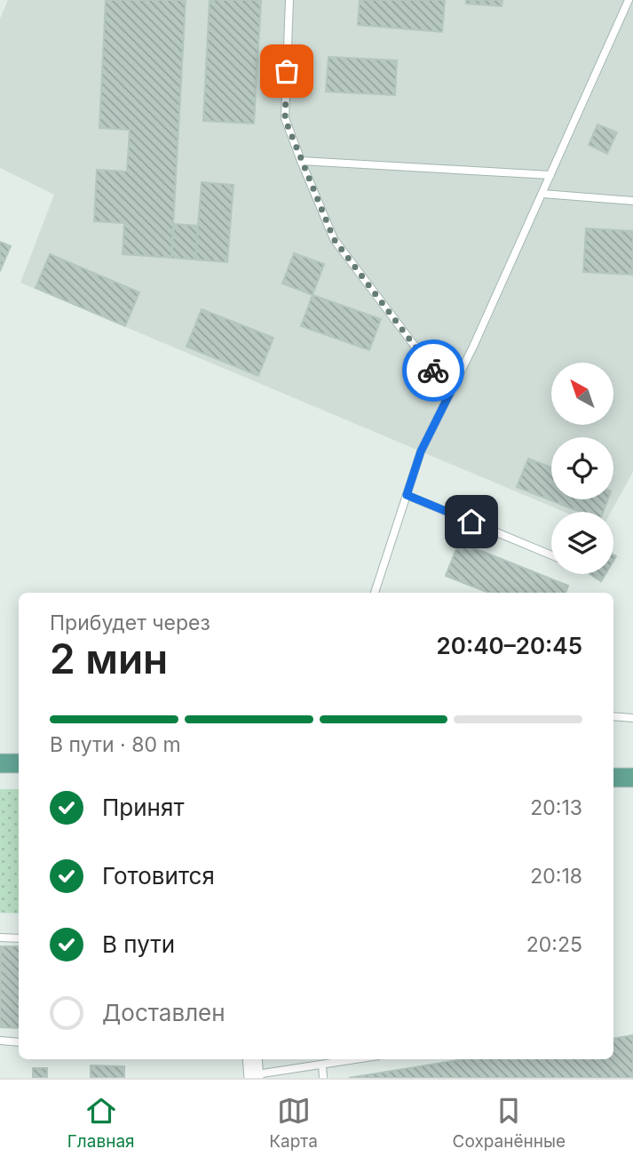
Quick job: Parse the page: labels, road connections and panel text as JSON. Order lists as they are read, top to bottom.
{
  "north": "top left",
  "page": {
    "heading": ["2 мин", "Прибудет через", "20:40–20:45"],
    "bar": "В пути · 80 m",
    "list": [
      ["Принят", "20:13"],
      ["Готовится", "20:18"],
      ["В пути", "20:25"],
      "Доставлен"
    ],
    "tabs": ["Главная", "Карта", "Сохранённые"]
  }
}
